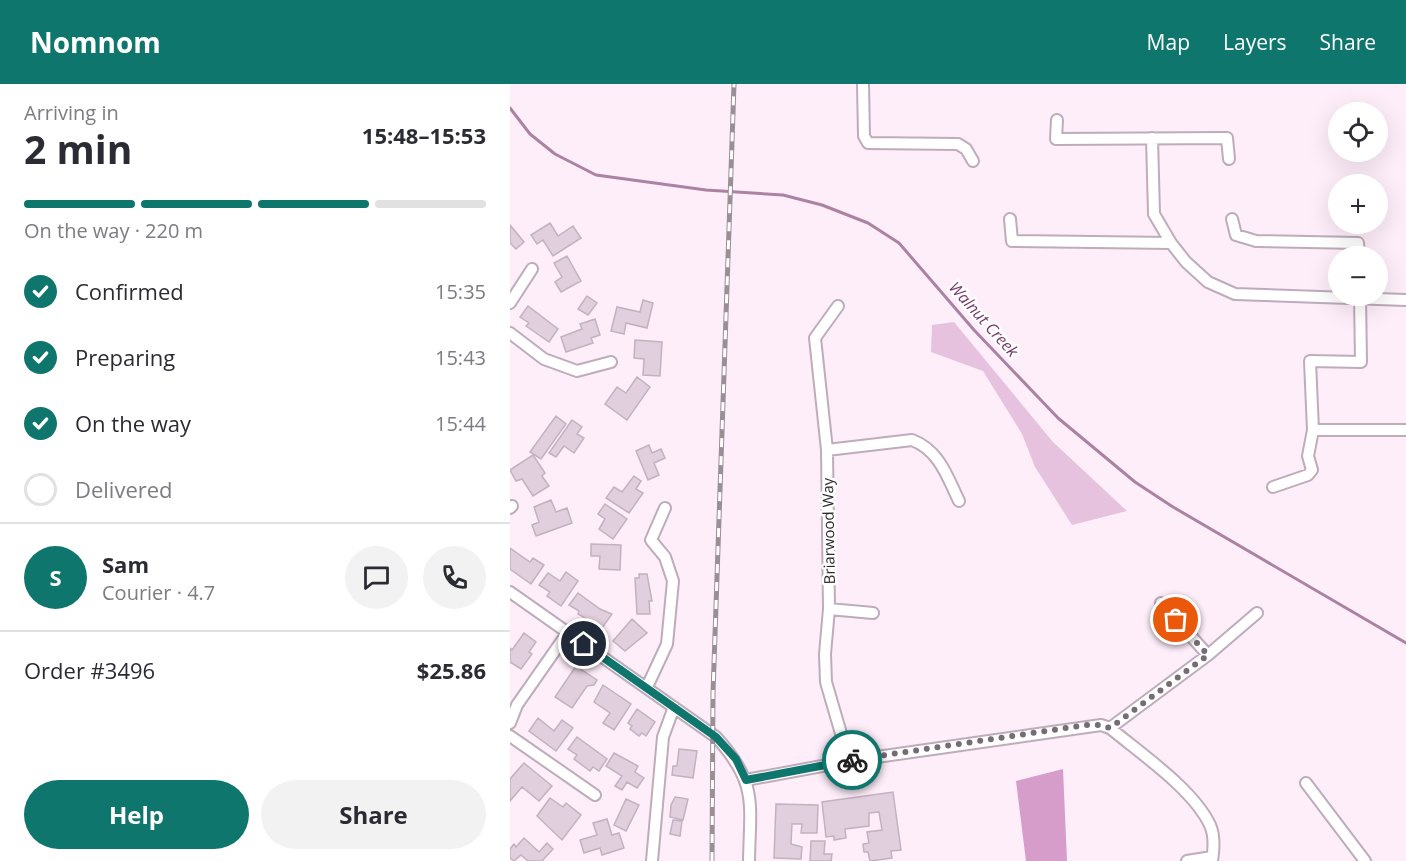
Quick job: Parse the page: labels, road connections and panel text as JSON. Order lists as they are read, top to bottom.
{
  "streets": {
    "street": ["Briarwood Way"]
  },
  "water": ["Walnut Creek"],
  "page": {
    "header": "Nomnom",
    "nav": ["Map", "Layers", "Share"],
    "heading": ["2 min", "Arriving in", "15:48–15:53"],
    "panel": [
      "Sam",
      "Courier · 4.7",
      "Order #3496",
      "$25.86"
    ],
    "map_buttons": ["+", "−"],
    "bar": "On the way · 220 m",
    "list": [
      ["Confirmed", "15:35"],
      ["Preparing", "15:43"],
      ["On the way", "15:44"],
      "Delivered"
    ],
    "round": "S",
    "buttons": ["Help", "Share"]
  }
}
